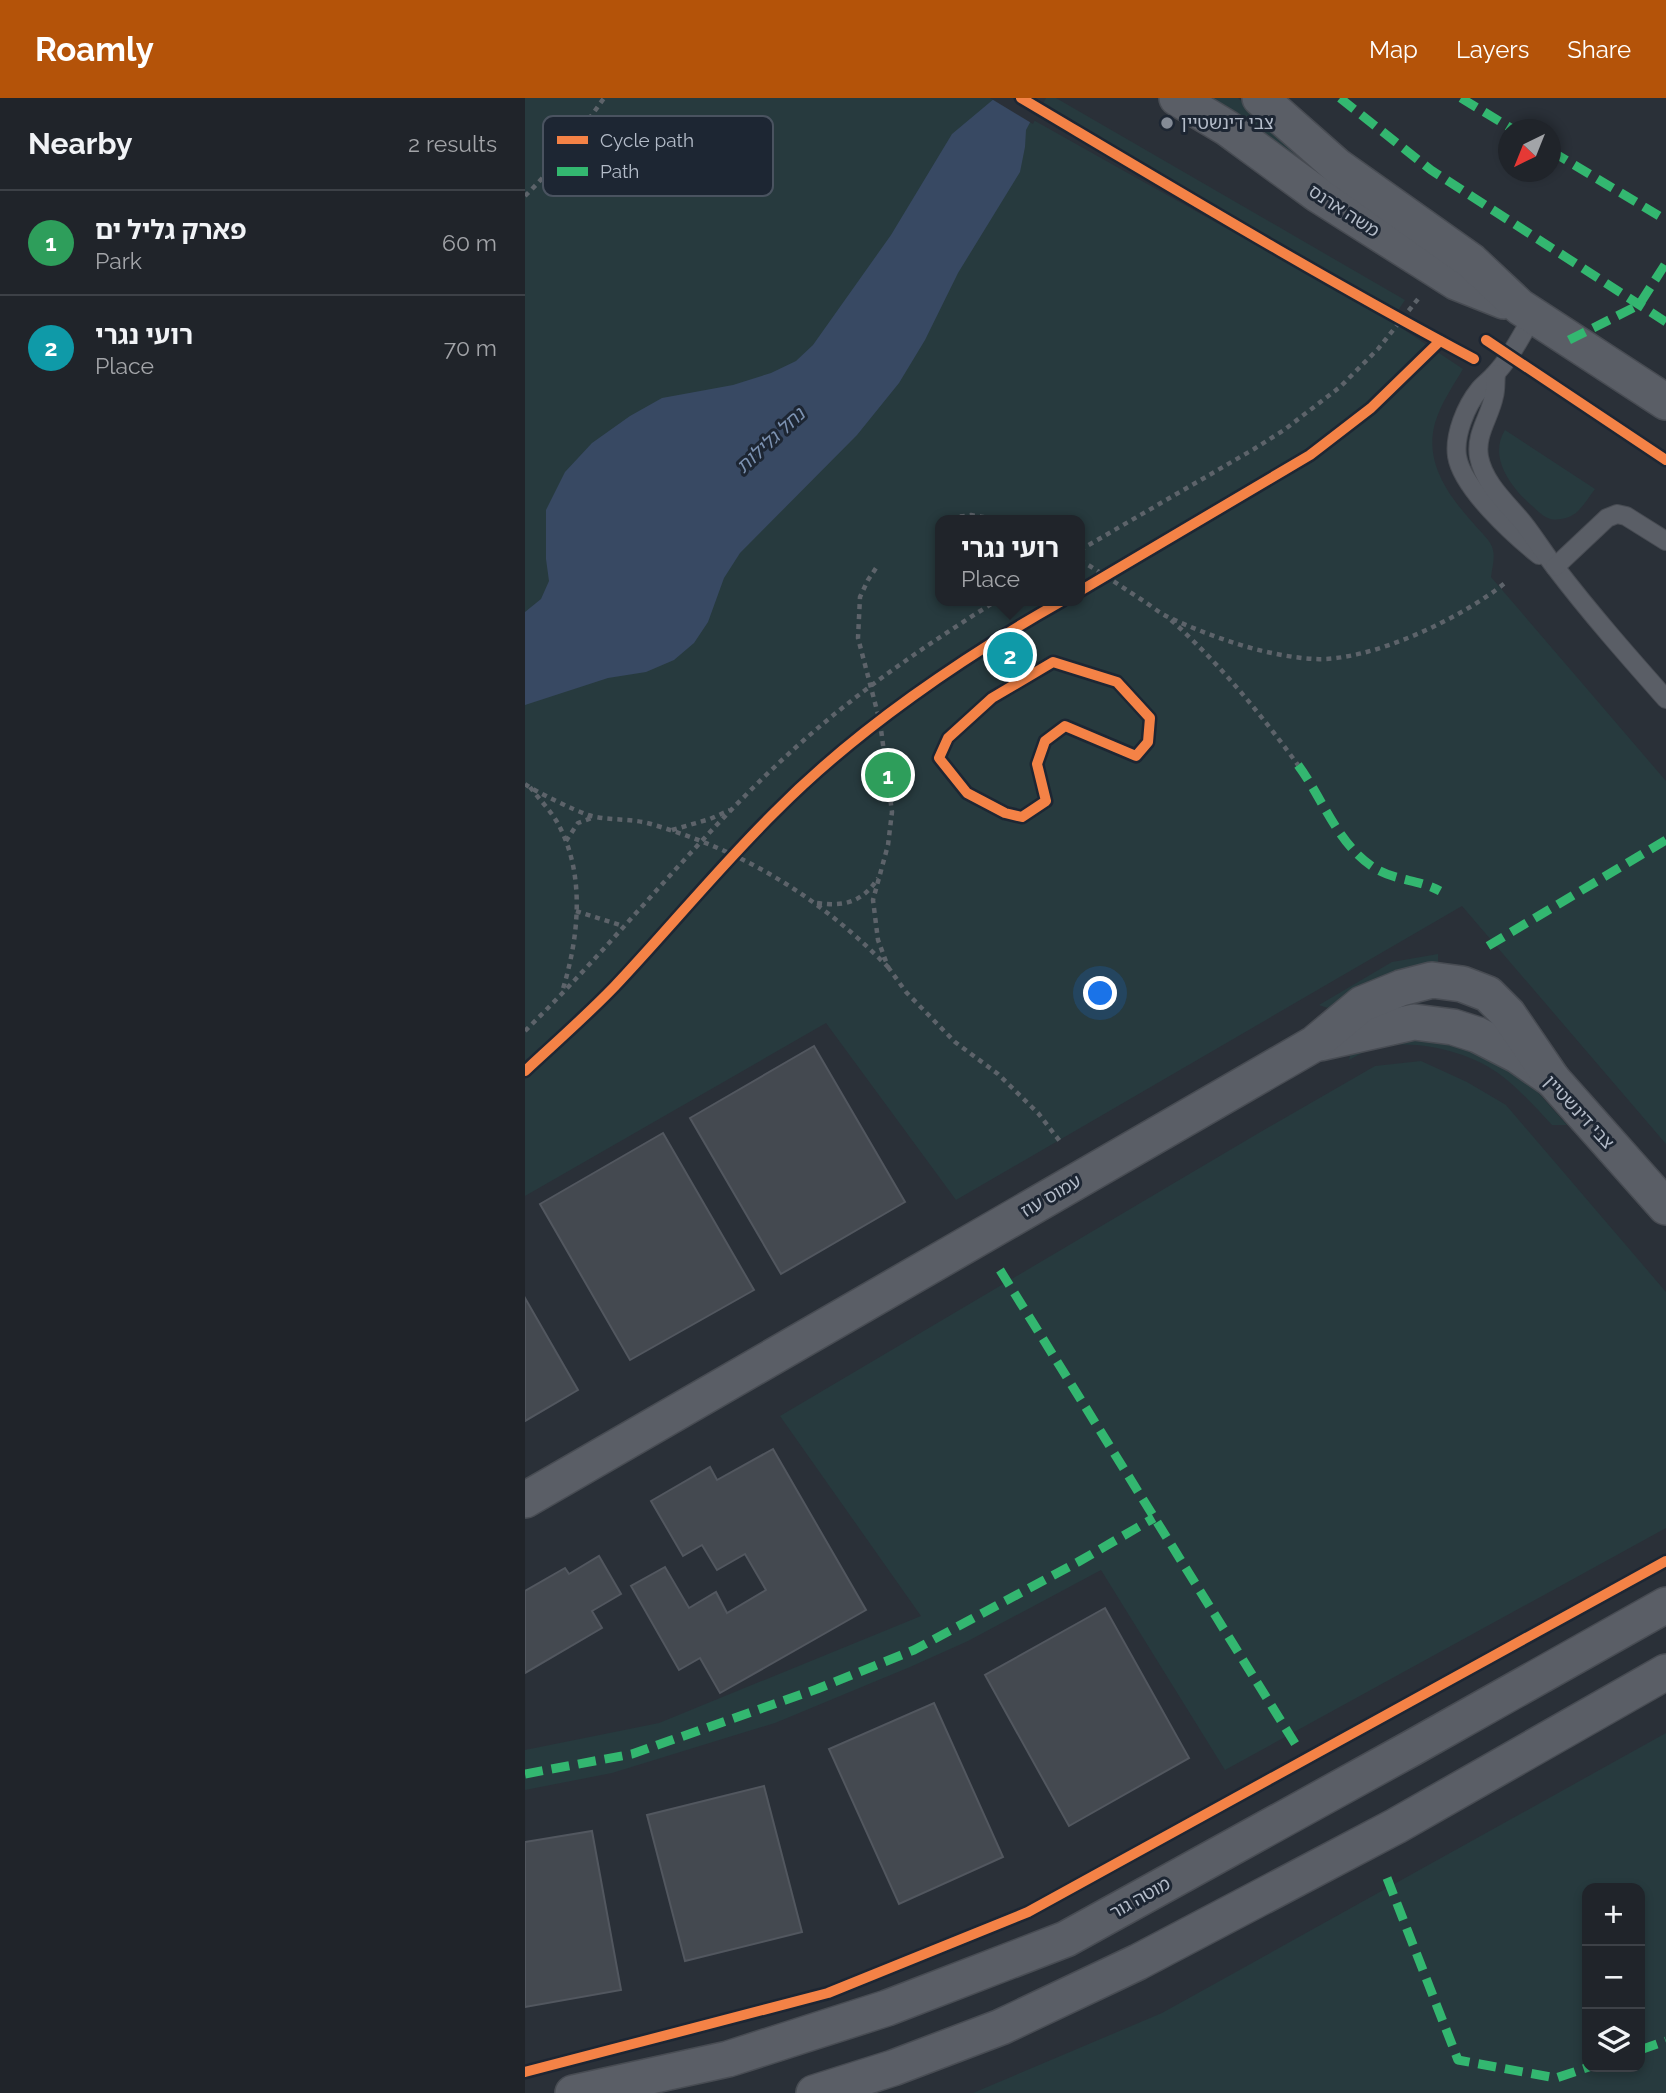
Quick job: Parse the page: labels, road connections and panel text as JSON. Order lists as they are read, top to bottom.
{
  "streets": {
    "street": [
      "משה ארנס",
      "צבי דינשטיין",
      "עמוס עוז",
      "מוטה גור"
    ]
  },
  "crossings": [
    ["צבי דינשטיין", "עמוס עוז"]
  ],
  "water": ["נחל גלילות"],
  "places": ["צבי דינשטיין"],
  "legend": ["Cycle path", "Path"],
  "north": "bottom left",
  "page": {
    "header": "Roamly",
    "nav": ["Map", "Layers", "Share"],
    "heading": ["Nearby", "2 results"],
    "list": [
      {
        "mark": "1",
        "name": "פארק גליל ים",
        "note": "Park",
        "value": "60 m"
      },
      {
        "mark": "2",
        "name": "רועי נגרי",
        "note": "Place",
        "value": "70 m"
      }
    ],
    "popup": ["רועי נגרי", "Place"],
    "pins": ["2", "1"],
    "map_buttons": ["+", "−"]
  }
}
